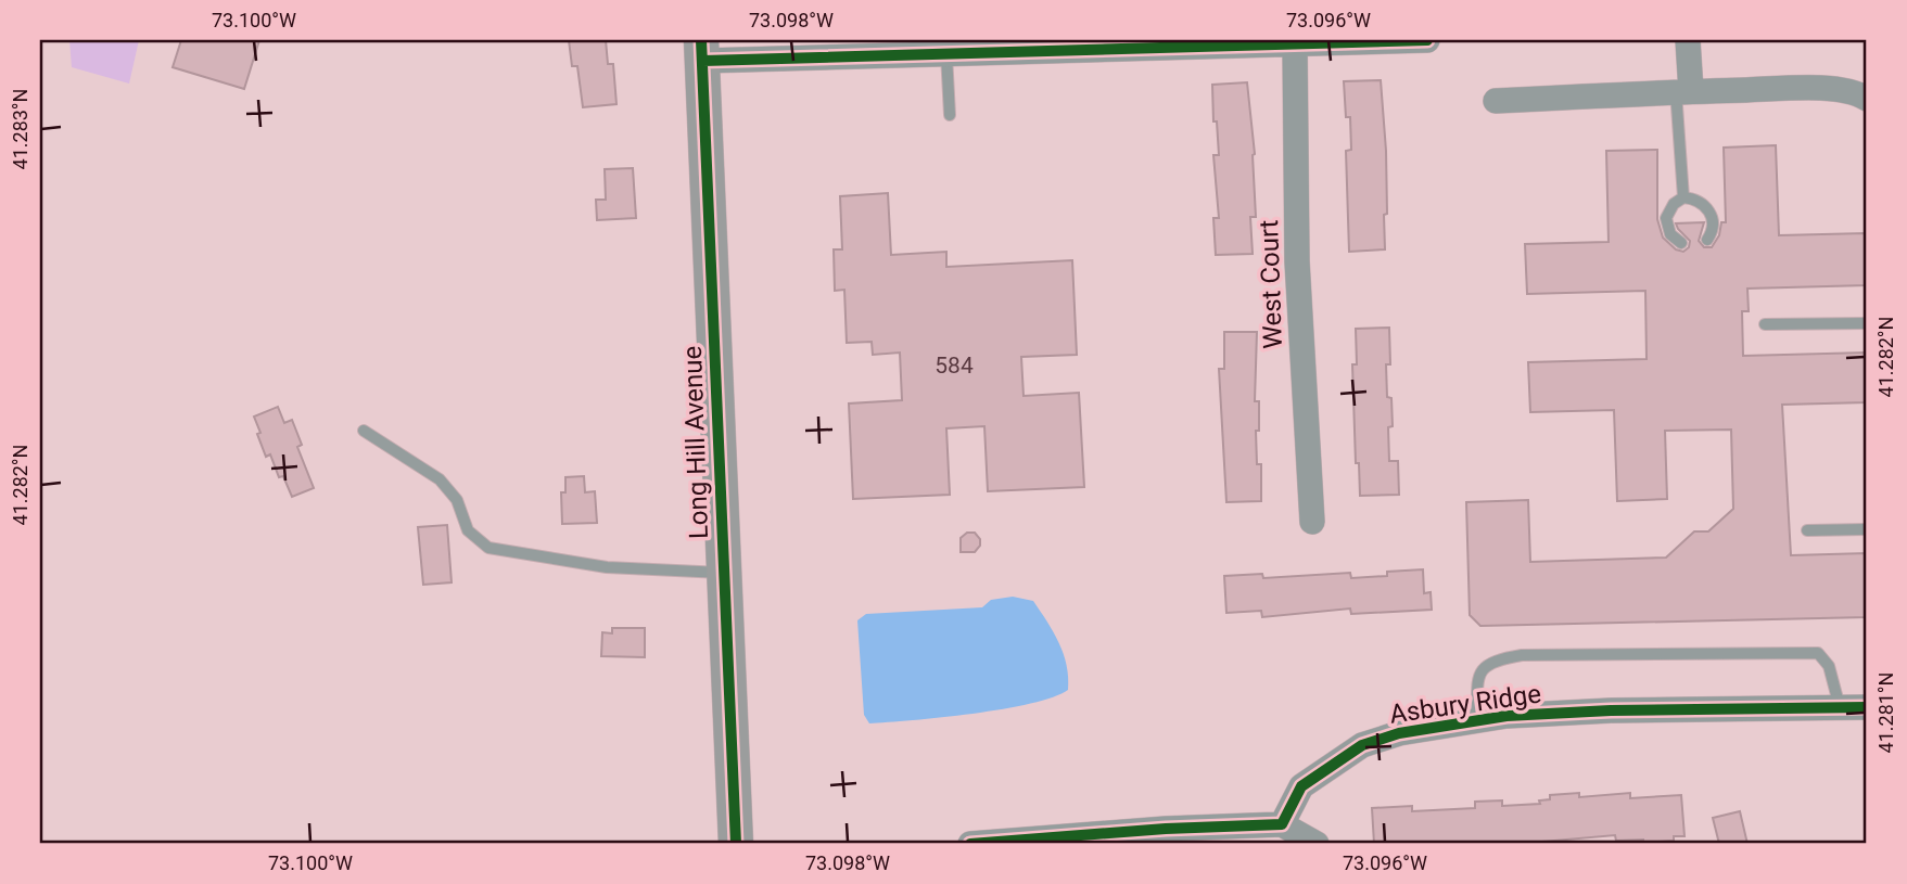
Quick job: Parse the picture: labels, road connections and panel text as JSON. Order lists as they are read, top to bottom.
{
  "streets": {
    "street": ["West Court", "Long Hill Avenue", "Asbury Ridge"]
  },
  "house_numbers": ["584"],
  "coordinates": [
    "73.100°W",
    "73.098°W",
    "73.096°W",
    "41.283°N",
    "41.282°N",
    "41.281°N"
  ]
}
